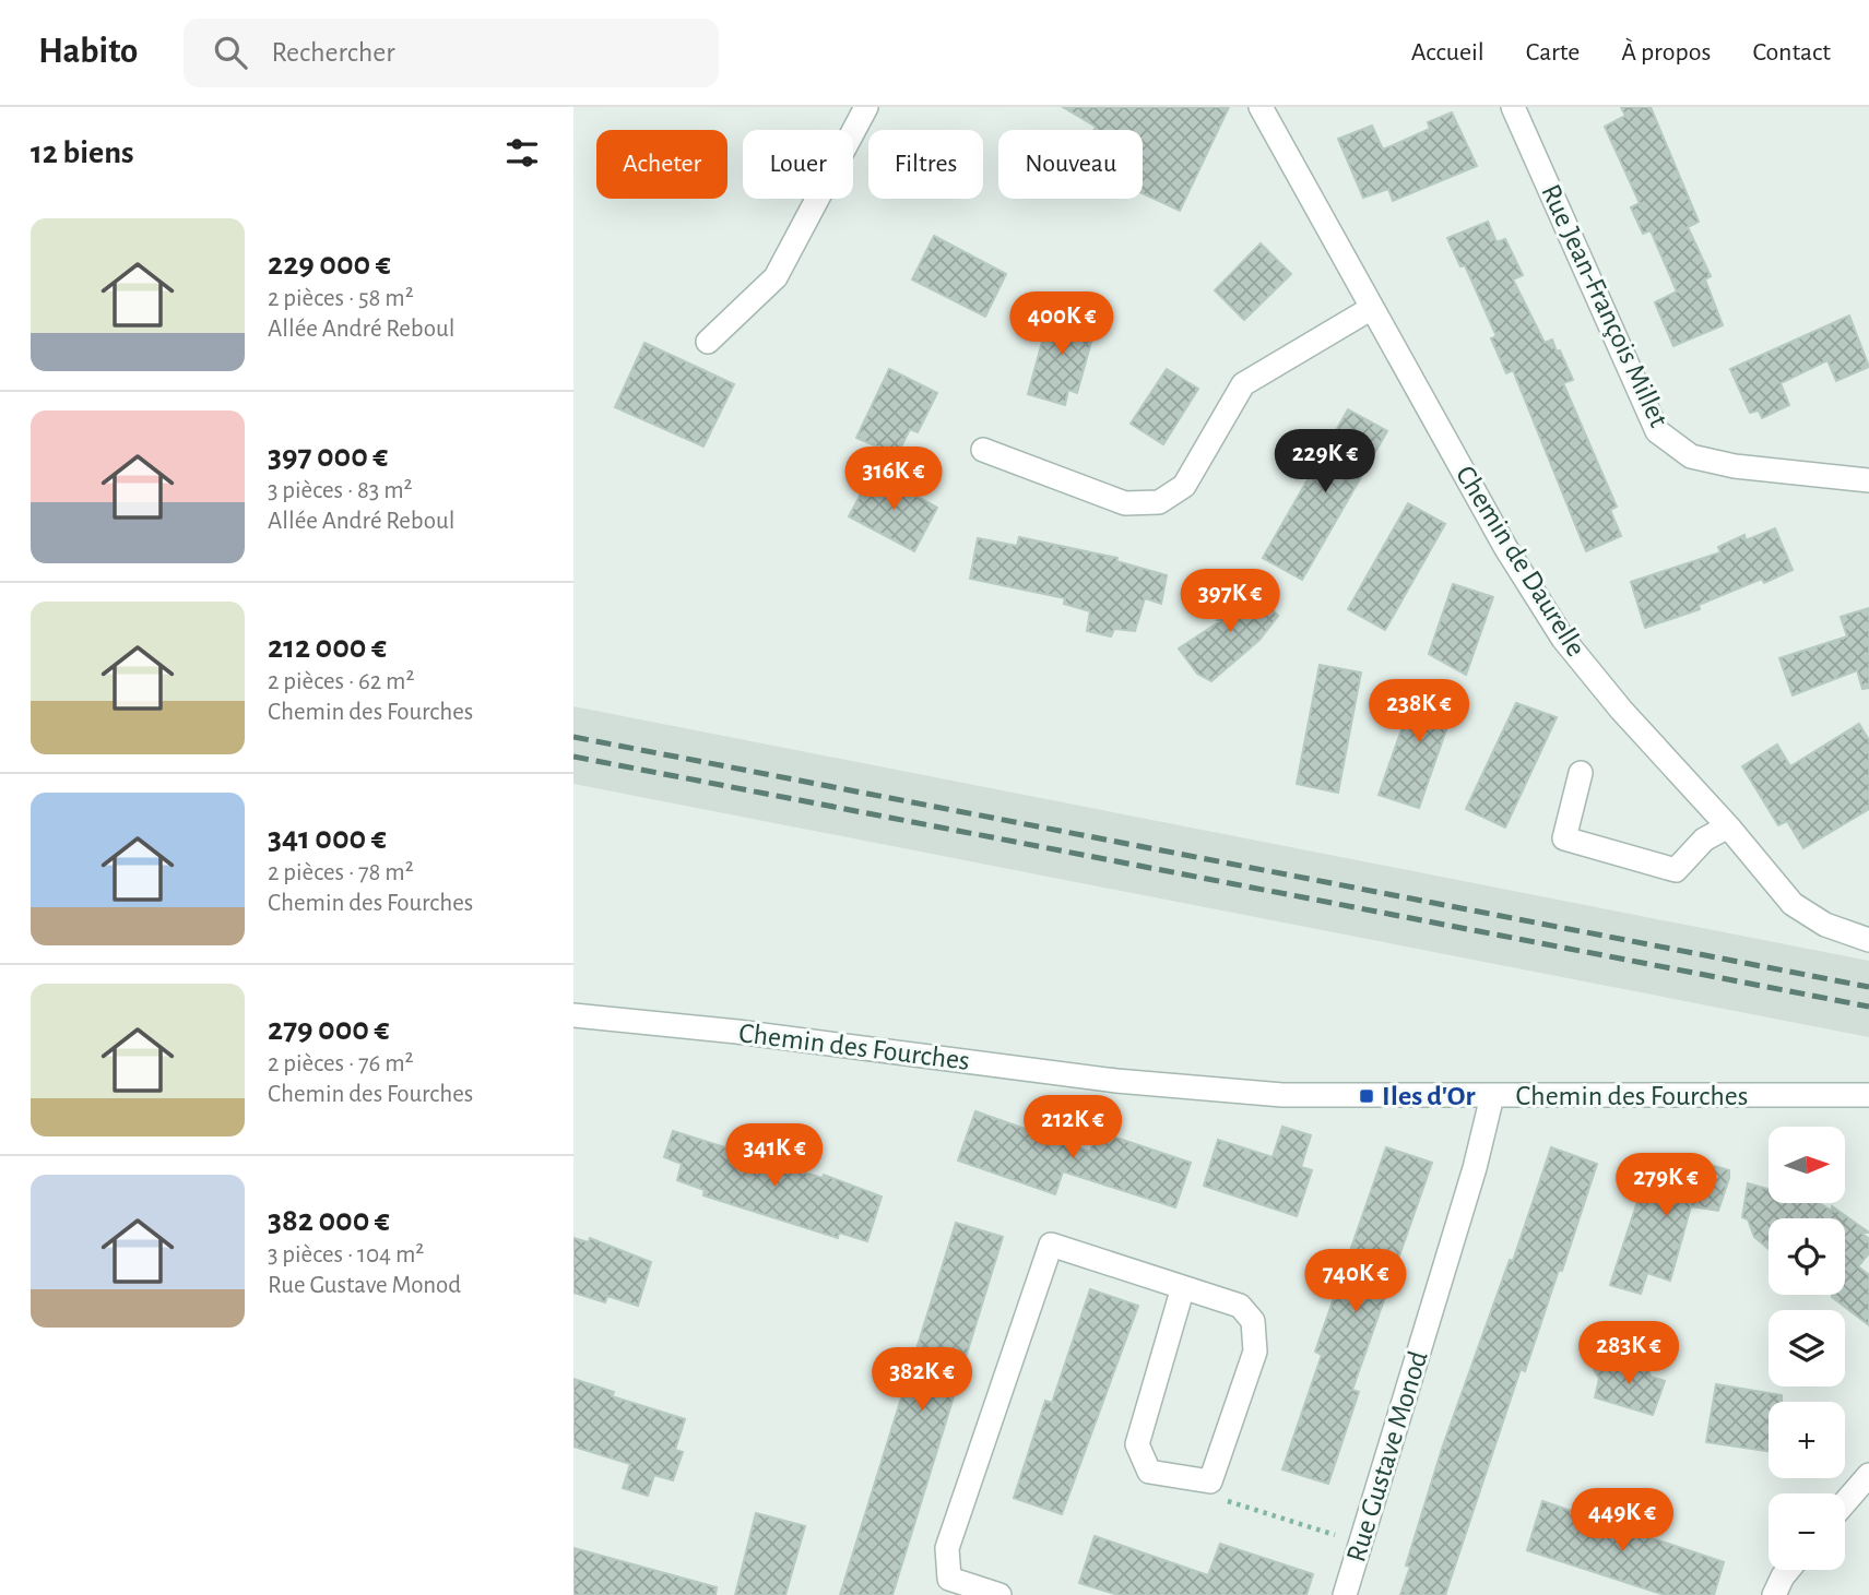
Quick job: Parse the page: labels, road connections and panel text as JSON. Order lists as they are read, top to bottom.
{
  "streets": {
    "street": [
      "Rue Jean-François Millet",
      "Chemin de Daurelle",
      "Chemin des Fourches",
      "Rue Gustave Monod"
    ]
  },
  "crossings": [
    ["Chemin des Fourches", "Rue Gustave Monod"]
  ],
  "places": {
    "transit": ["Iles d'Or"]
  },
  "north": "right",
  "page": {
    "header": "Habito",
    "search": "Rechercher",
    "nav": [
      "Accueil",
      "Carte",
      "À propos",
      "Contact"
    ],
    "heading": "12 biens",
    "chip": [
      "Acheter",
      "Louer",
      "Filtres",
      "Nouveau"
    ],
    "list": [
      {
        "name": "229 000 €",
        "note": "2 pièces · 58 m² · Allée André Reboul"
      },
      {
        "name": "397 000 €",
        "note": "3 pièces · 83 m² · Allée André Reboul"
      },
      {
        "name": "212 000 €",
        "note": "2 pièces · 62 m² · Chemin des Fourches"
      },
      {
        "name": "341 000 €",
        "note": "2 pièces · 78 m² · Chemin des Fourches"
      },
      {
        "name": "279 000 €",
        "note": "2 pièces · 76 m² · Chemin des Fourches"
      },
      {
        "name": "382 000 €",
        "note": "3 pièces · 104 m² · Rue Gustave Monod"
      }
    ],
    "price": [
      "400K €",
      "229K €",
      "316K €",
      "397K €",
      "238K €",
      "212K €",
      "341K €",
      "279K €",
      "740K €",
      "283K €",
      "382K €",
      "449K €"
    ],
    "map_buttons": ["+", "−"]
  }
}
